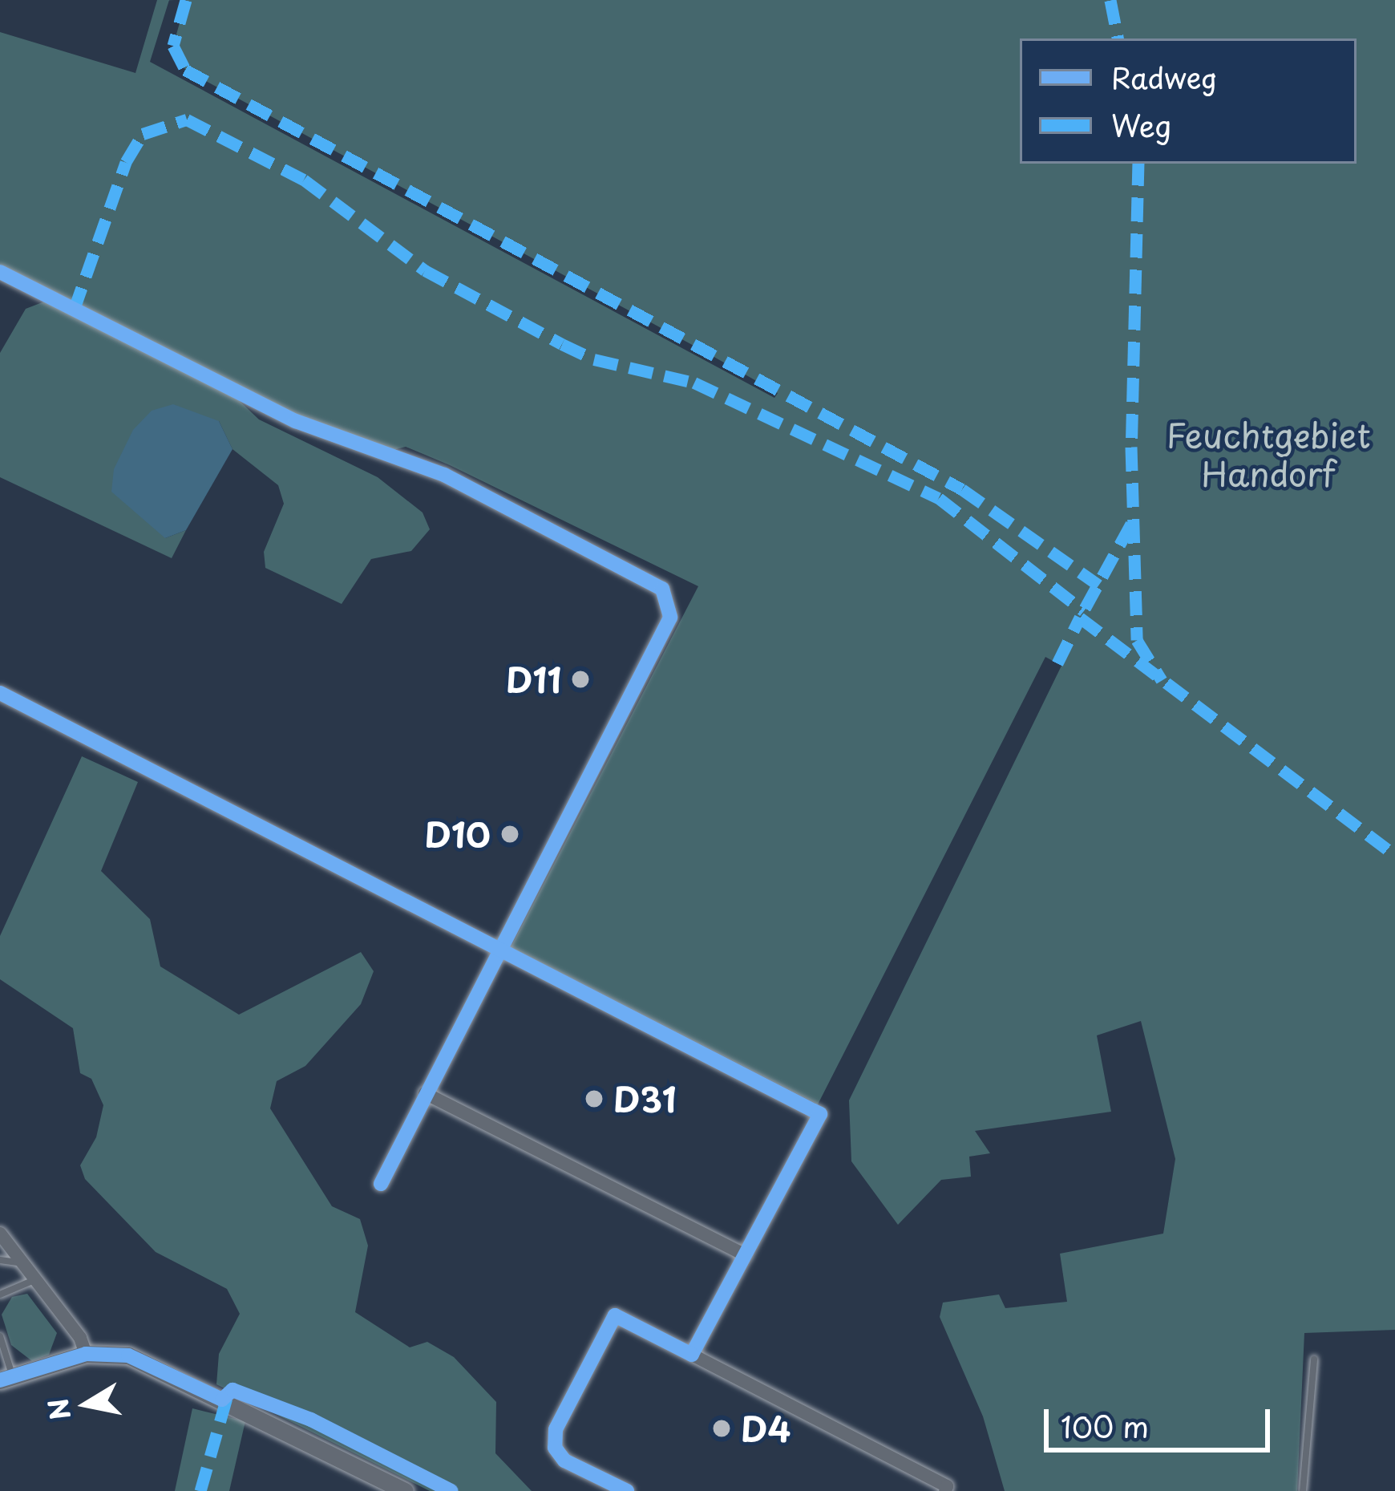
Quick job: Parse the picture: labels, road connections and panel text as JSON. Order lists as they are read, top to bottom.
{
  "parks": ["Feuchtgebiet Handorf"],
  "places": [
    "D11",
    "D10",
    "D31",
    "D4"
  ],
  "legend": ["Radweg", "Weg"],
  "scale_bar": "100 m",
  "north": "left"
}
